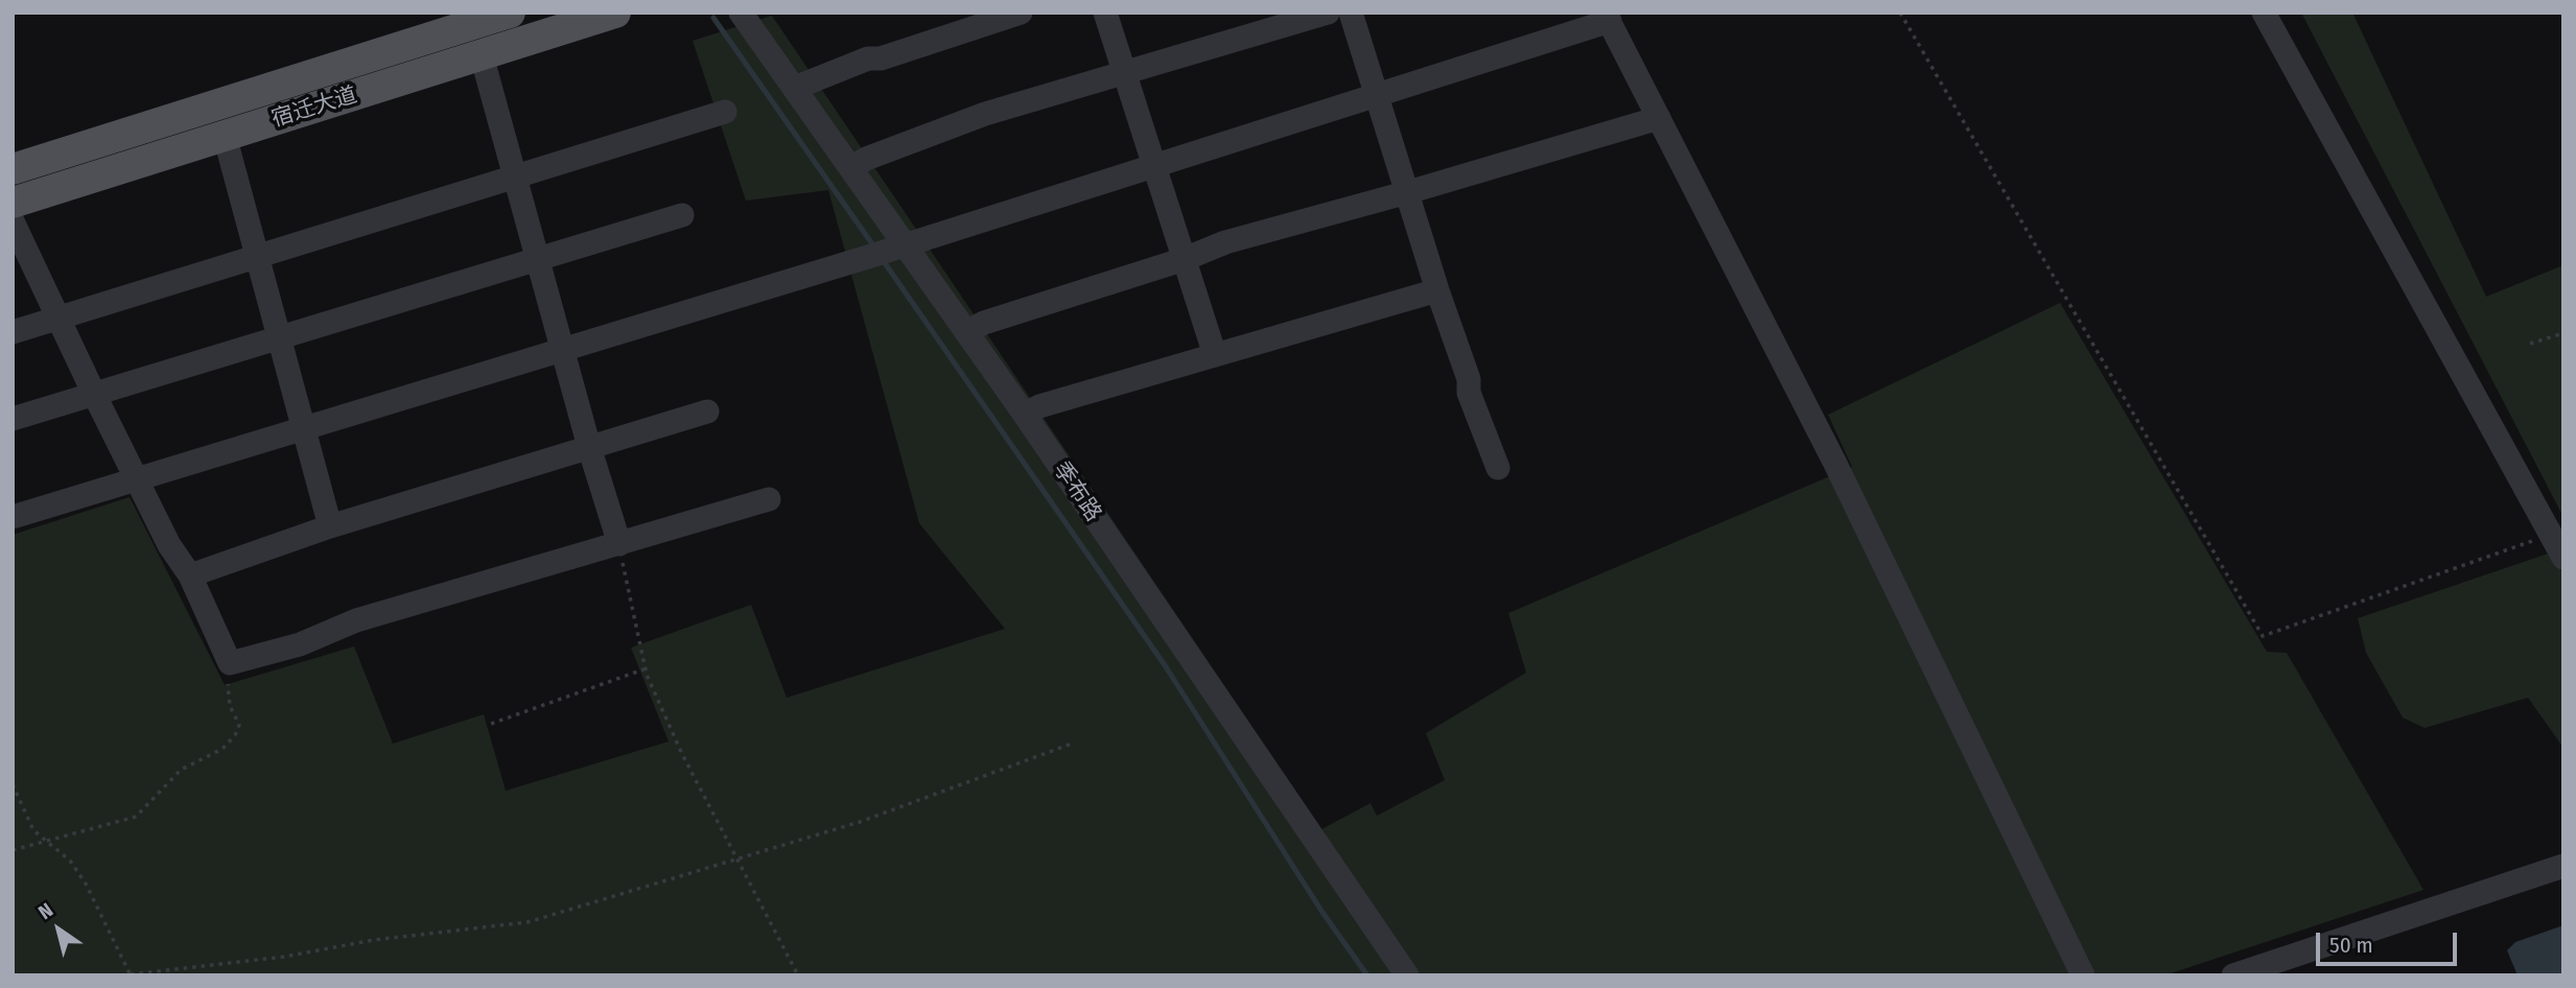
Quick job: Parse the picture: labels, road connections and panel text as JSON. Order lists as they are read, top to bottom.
{
  "streets": {
    "main road": ["宿迁大道"],
    "street": ["季布路"]
  },
  "scale_bar": "50 m",
  "north": "top left"
}
